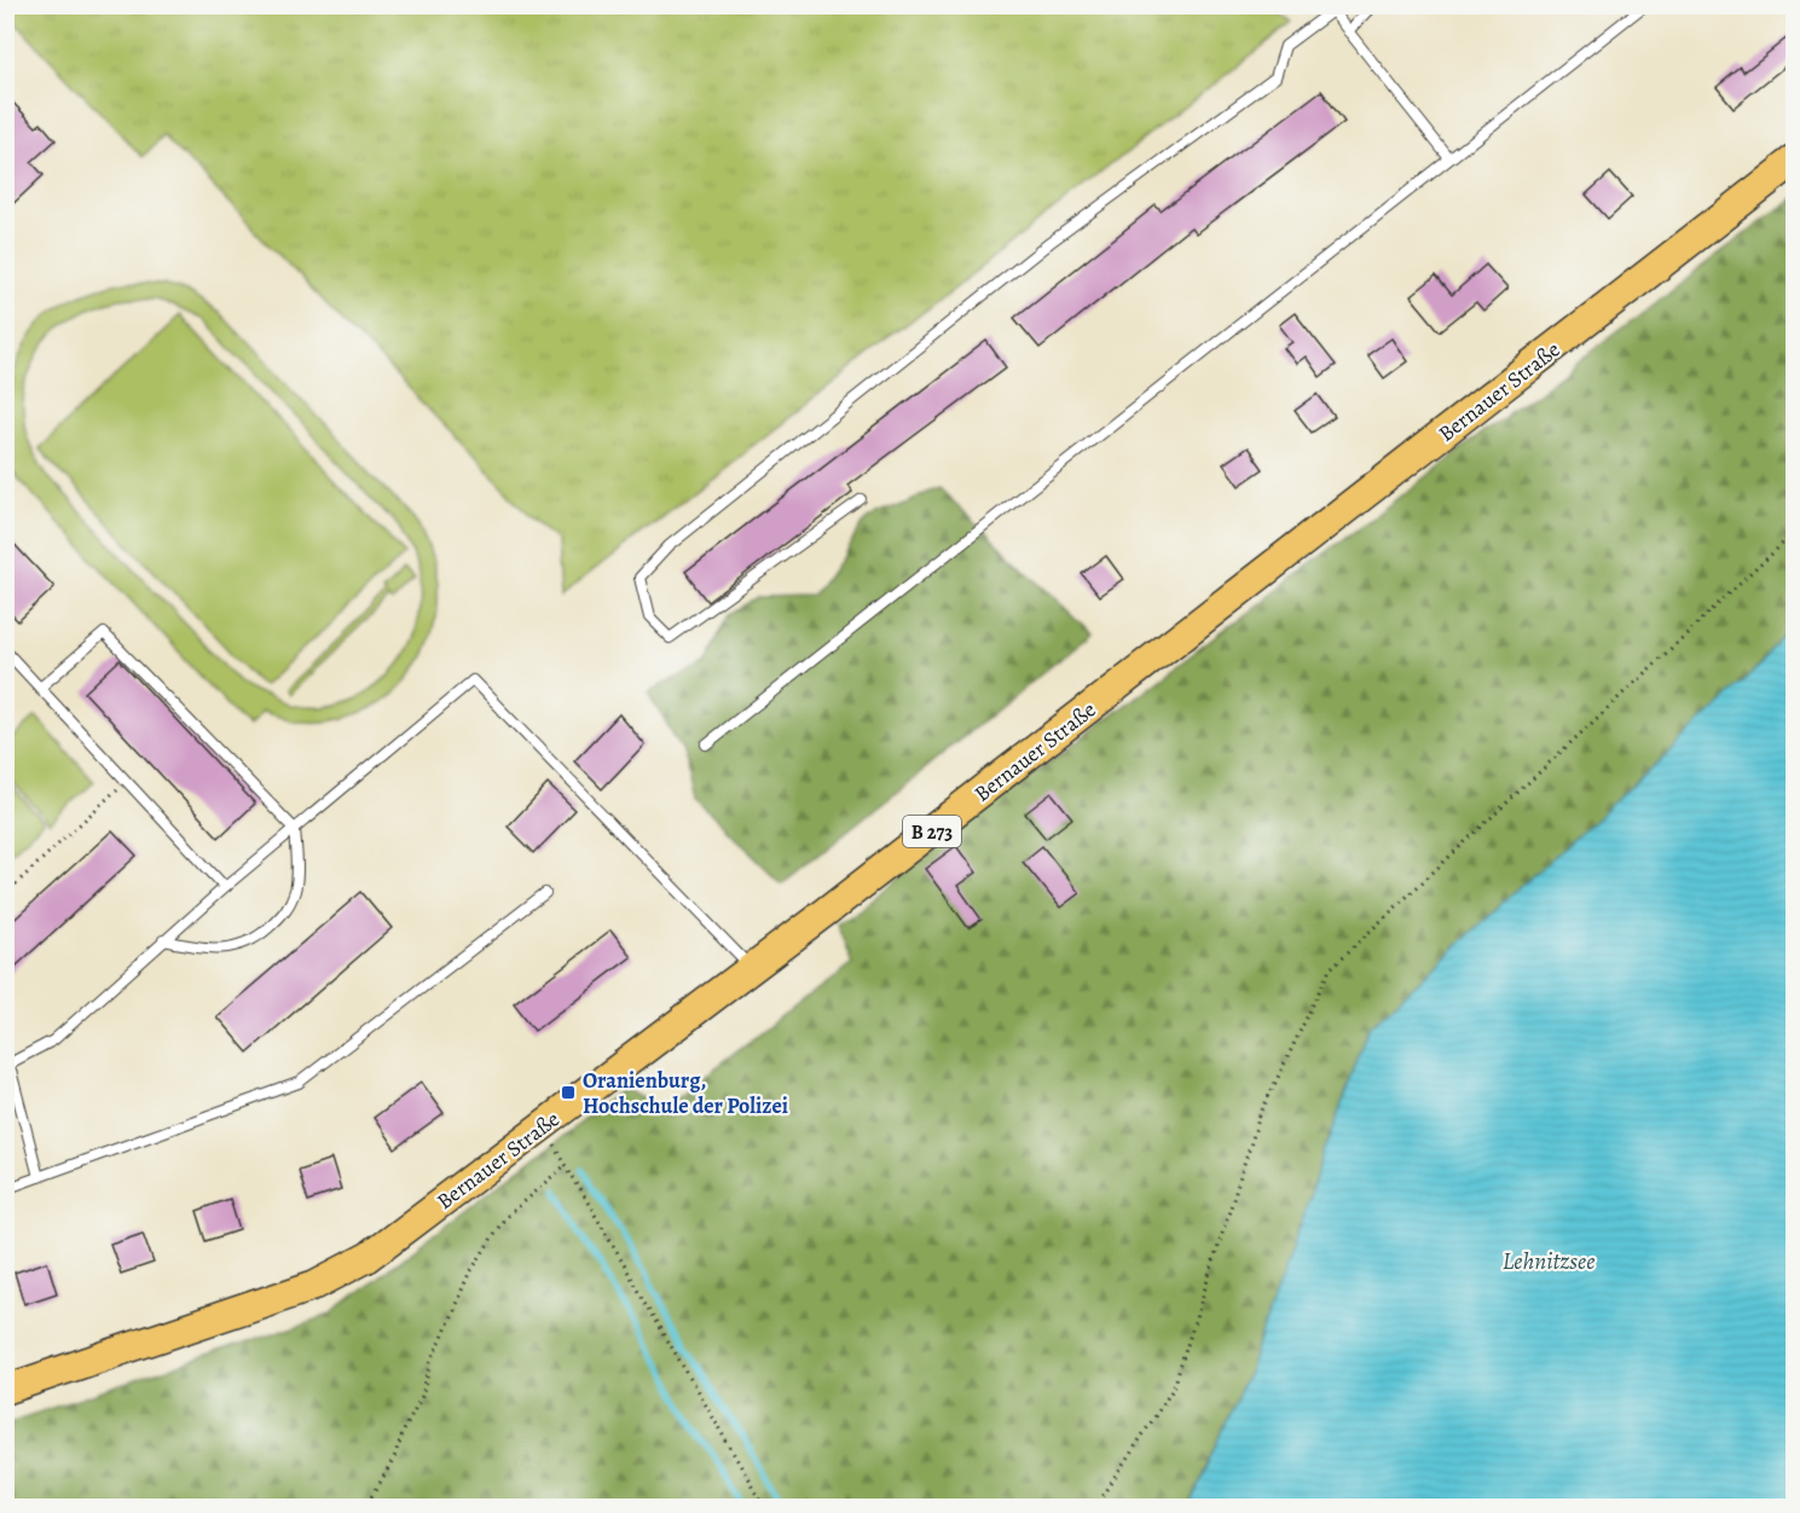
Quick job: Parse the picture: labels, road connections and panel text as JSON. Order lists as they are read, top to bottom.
{
  "streets": {
    "main road": ["Bernauer Straße", "B 273"]
  },
  "water": ["Lehnitzsee"],
  "places": {
    "transit": ["Oranienburg, Hochschule der Polizei"]
  }
}
